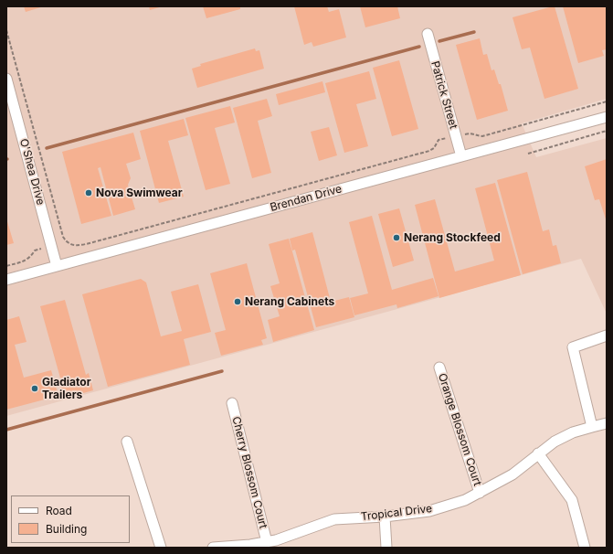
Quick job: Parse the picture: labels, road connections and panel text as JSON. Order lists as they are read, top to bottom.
{
  "streets": {
    "street": [
      "Patrick Street",
      "O'Shea Drive",
      "Brendan Drive",
      "Orange Blossom Court",
      "Cherry Blossom Court",
      "Tropical Drive"
    ]
  },
  "crossings": [
    ["Patrick Street", "Brendan Drive"],
    ["O'Shea Drive", "Brendan Drive"],
    ["Orange Blossom Court", "Tropical Drive"],
    ["Cherry Blossom Court", "Tropical Drive"]
  ],
  "places": [
    "Nova Swimwear",
    "Nerang Stockfeed",
    "Nerang Cabinets",
    "Gladiator Trailers"
  ],
  "legend": ["Road", "Building"]
}
